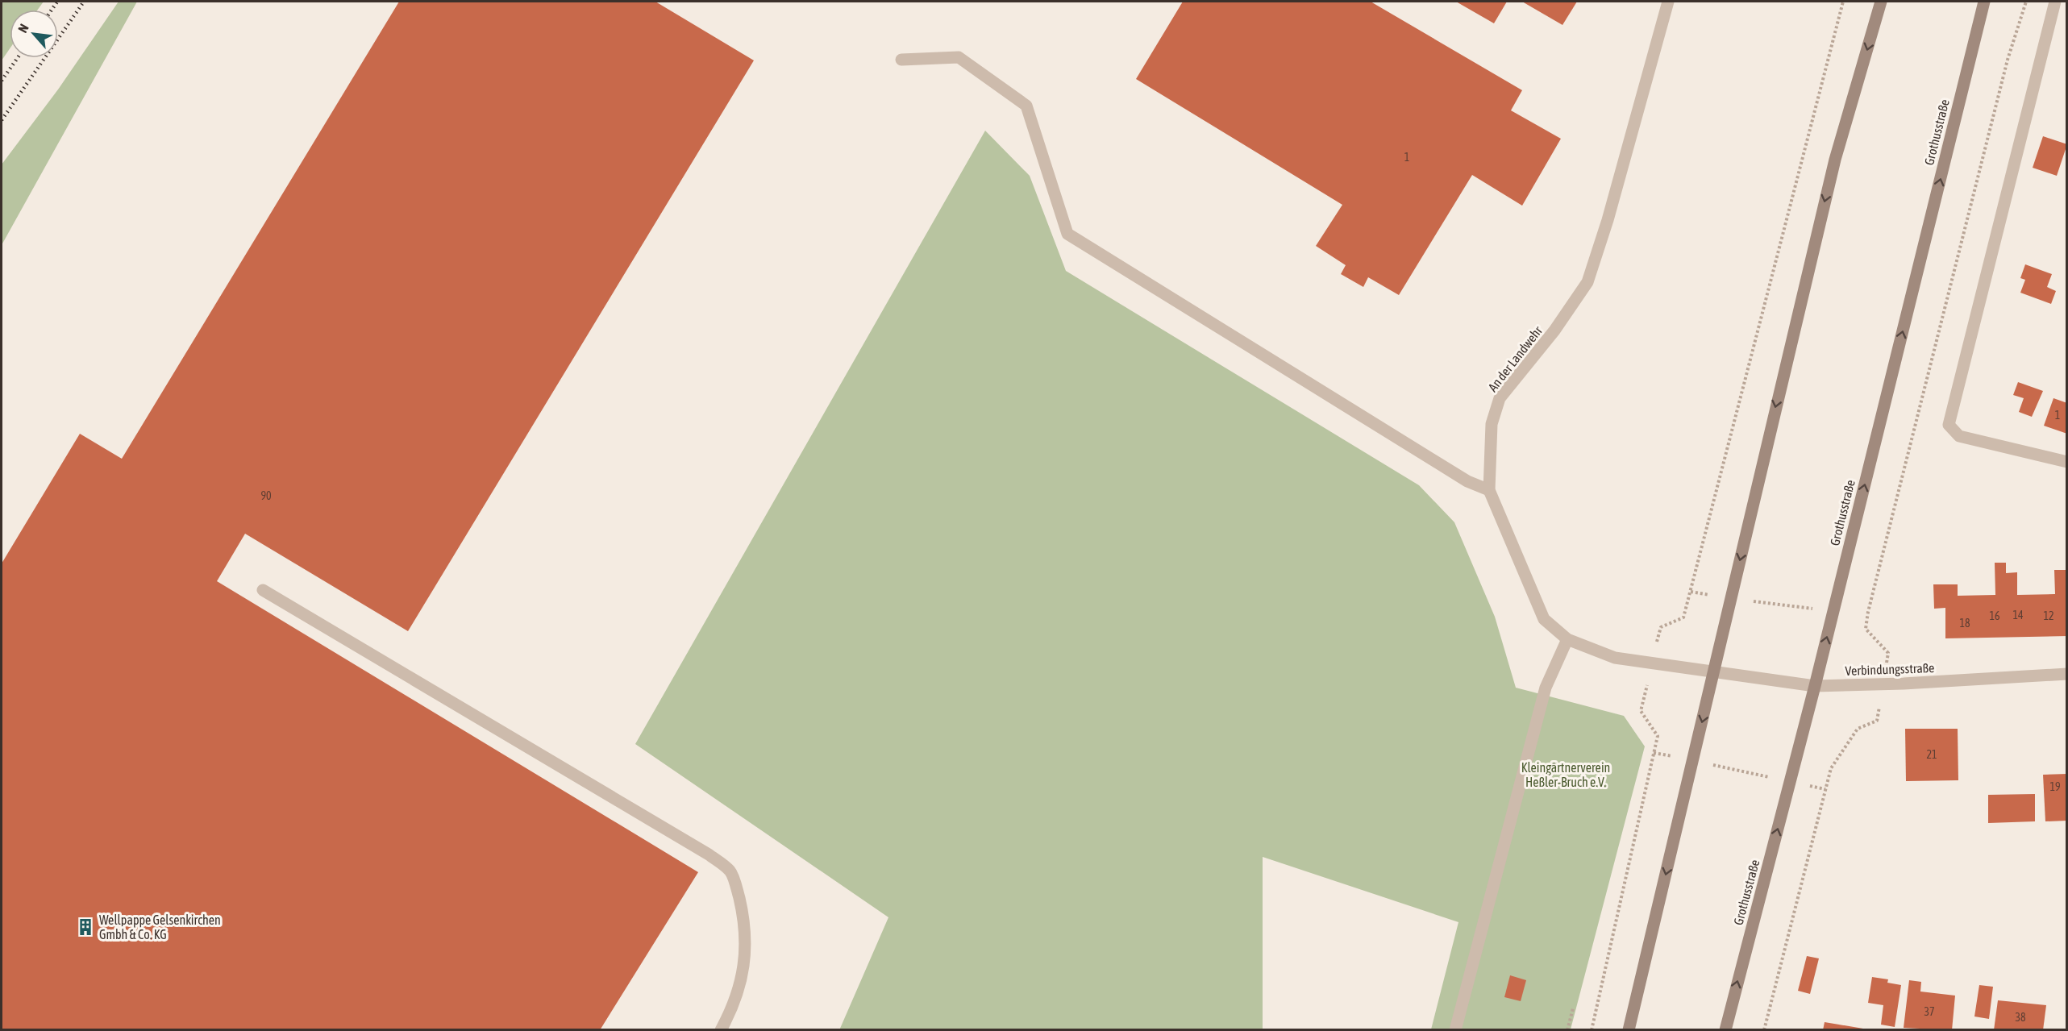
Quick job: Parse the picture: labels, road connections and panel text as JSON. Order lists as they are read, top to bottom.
{
  "streets": {
    "main road": ["Grothusstraße"],
    "street": ["An der Landwehr", "Verbindungsstraße"]
  },
  "crossings": [
    ["Grothusstraße", "Verbindungsstraße"],
    ["An der Landwehr", "Verbindungsstraße"]
  ],
  "parks": ["Kleingärtnerverein Heßler-Bruch e.V."],
  "places": {
    "building": ["Wellpappe Gelsenkirchen Gmbh & Co. KG"]
  },
  "house_numbers": [
    "1",
    "1",
    "90",
    "14",
    "16",
    "12",
    "18",
    "21",
    "19",
    "37",
    "38"
  ],
  "north": "top left"
}
